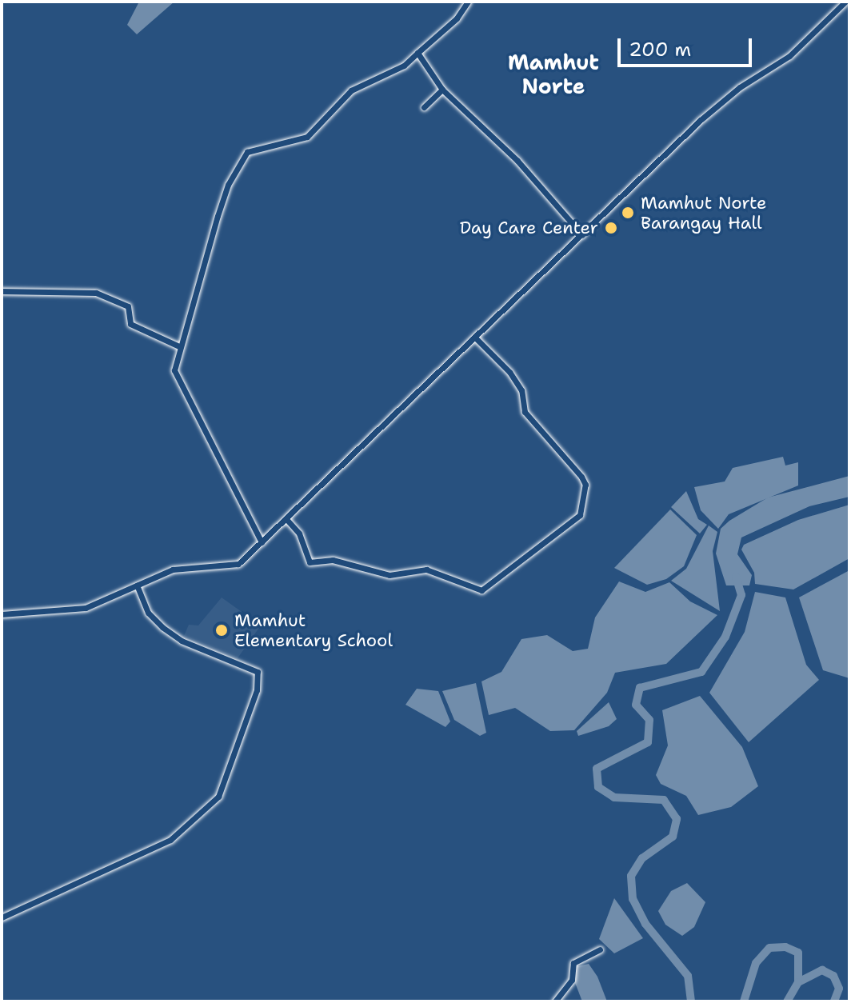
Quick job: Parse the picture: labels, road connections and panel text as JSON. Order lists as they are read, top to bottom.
{
  "districts": ["Mamhut Norte"],
  "places": ["Mamhut Norte Barangay Hall", "Day Care Center", "Mamhut Elementary School"],
  "scale_bar": "200 m"
}
